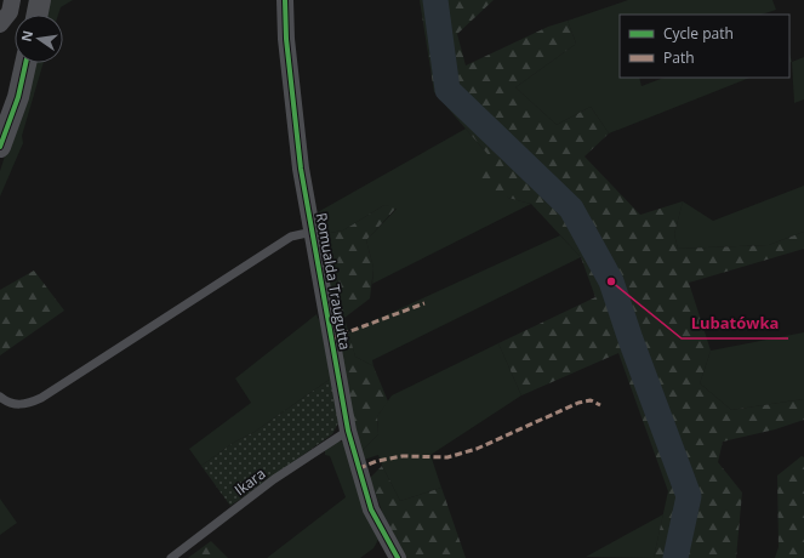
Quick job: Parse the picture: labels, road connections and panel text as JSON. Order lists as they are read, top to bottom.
{
  "streets": {
    "street": ["Romualda Traugutta"],
    "lane": ["Ikara"]
  },
  "crossings": [
    ["Romualda Traugutta", "Ikara"]
  ],
  "places": ["Lubatówka"],
  "legend": ["Cycle path", "Path"],
  "north": "left"
}
